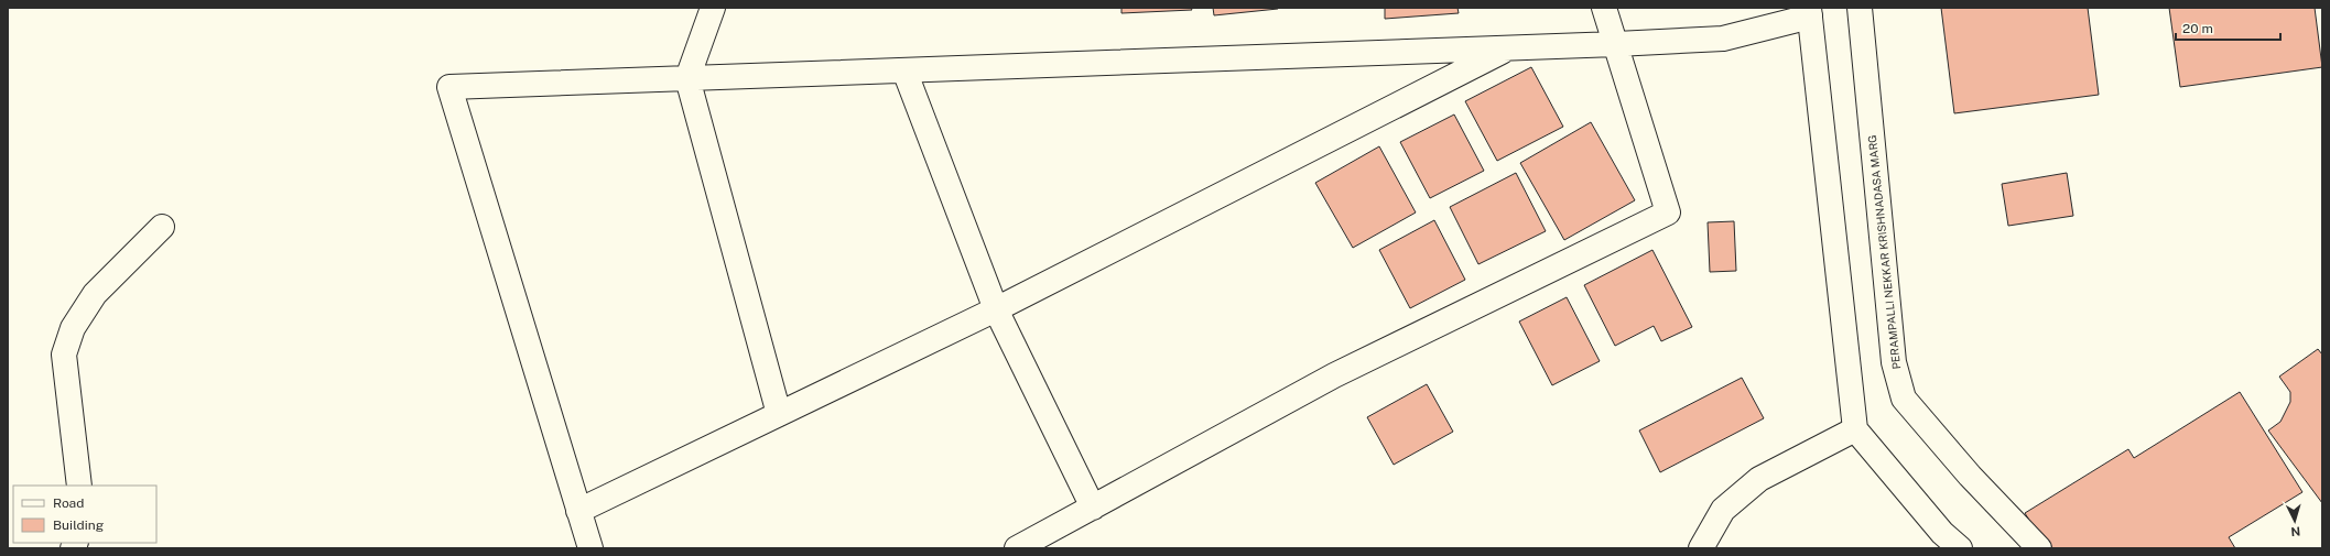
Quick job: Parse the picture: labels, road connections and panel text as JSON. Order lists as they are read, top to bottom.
{
  "streets": {
    "street": ["PERAMPALLI NEKKAR KRISHNADASA MARG"]
  },
  "legend": ["Road", "Building"],
  "scale_bar": "20 m",
  "north": "bottom"
}
